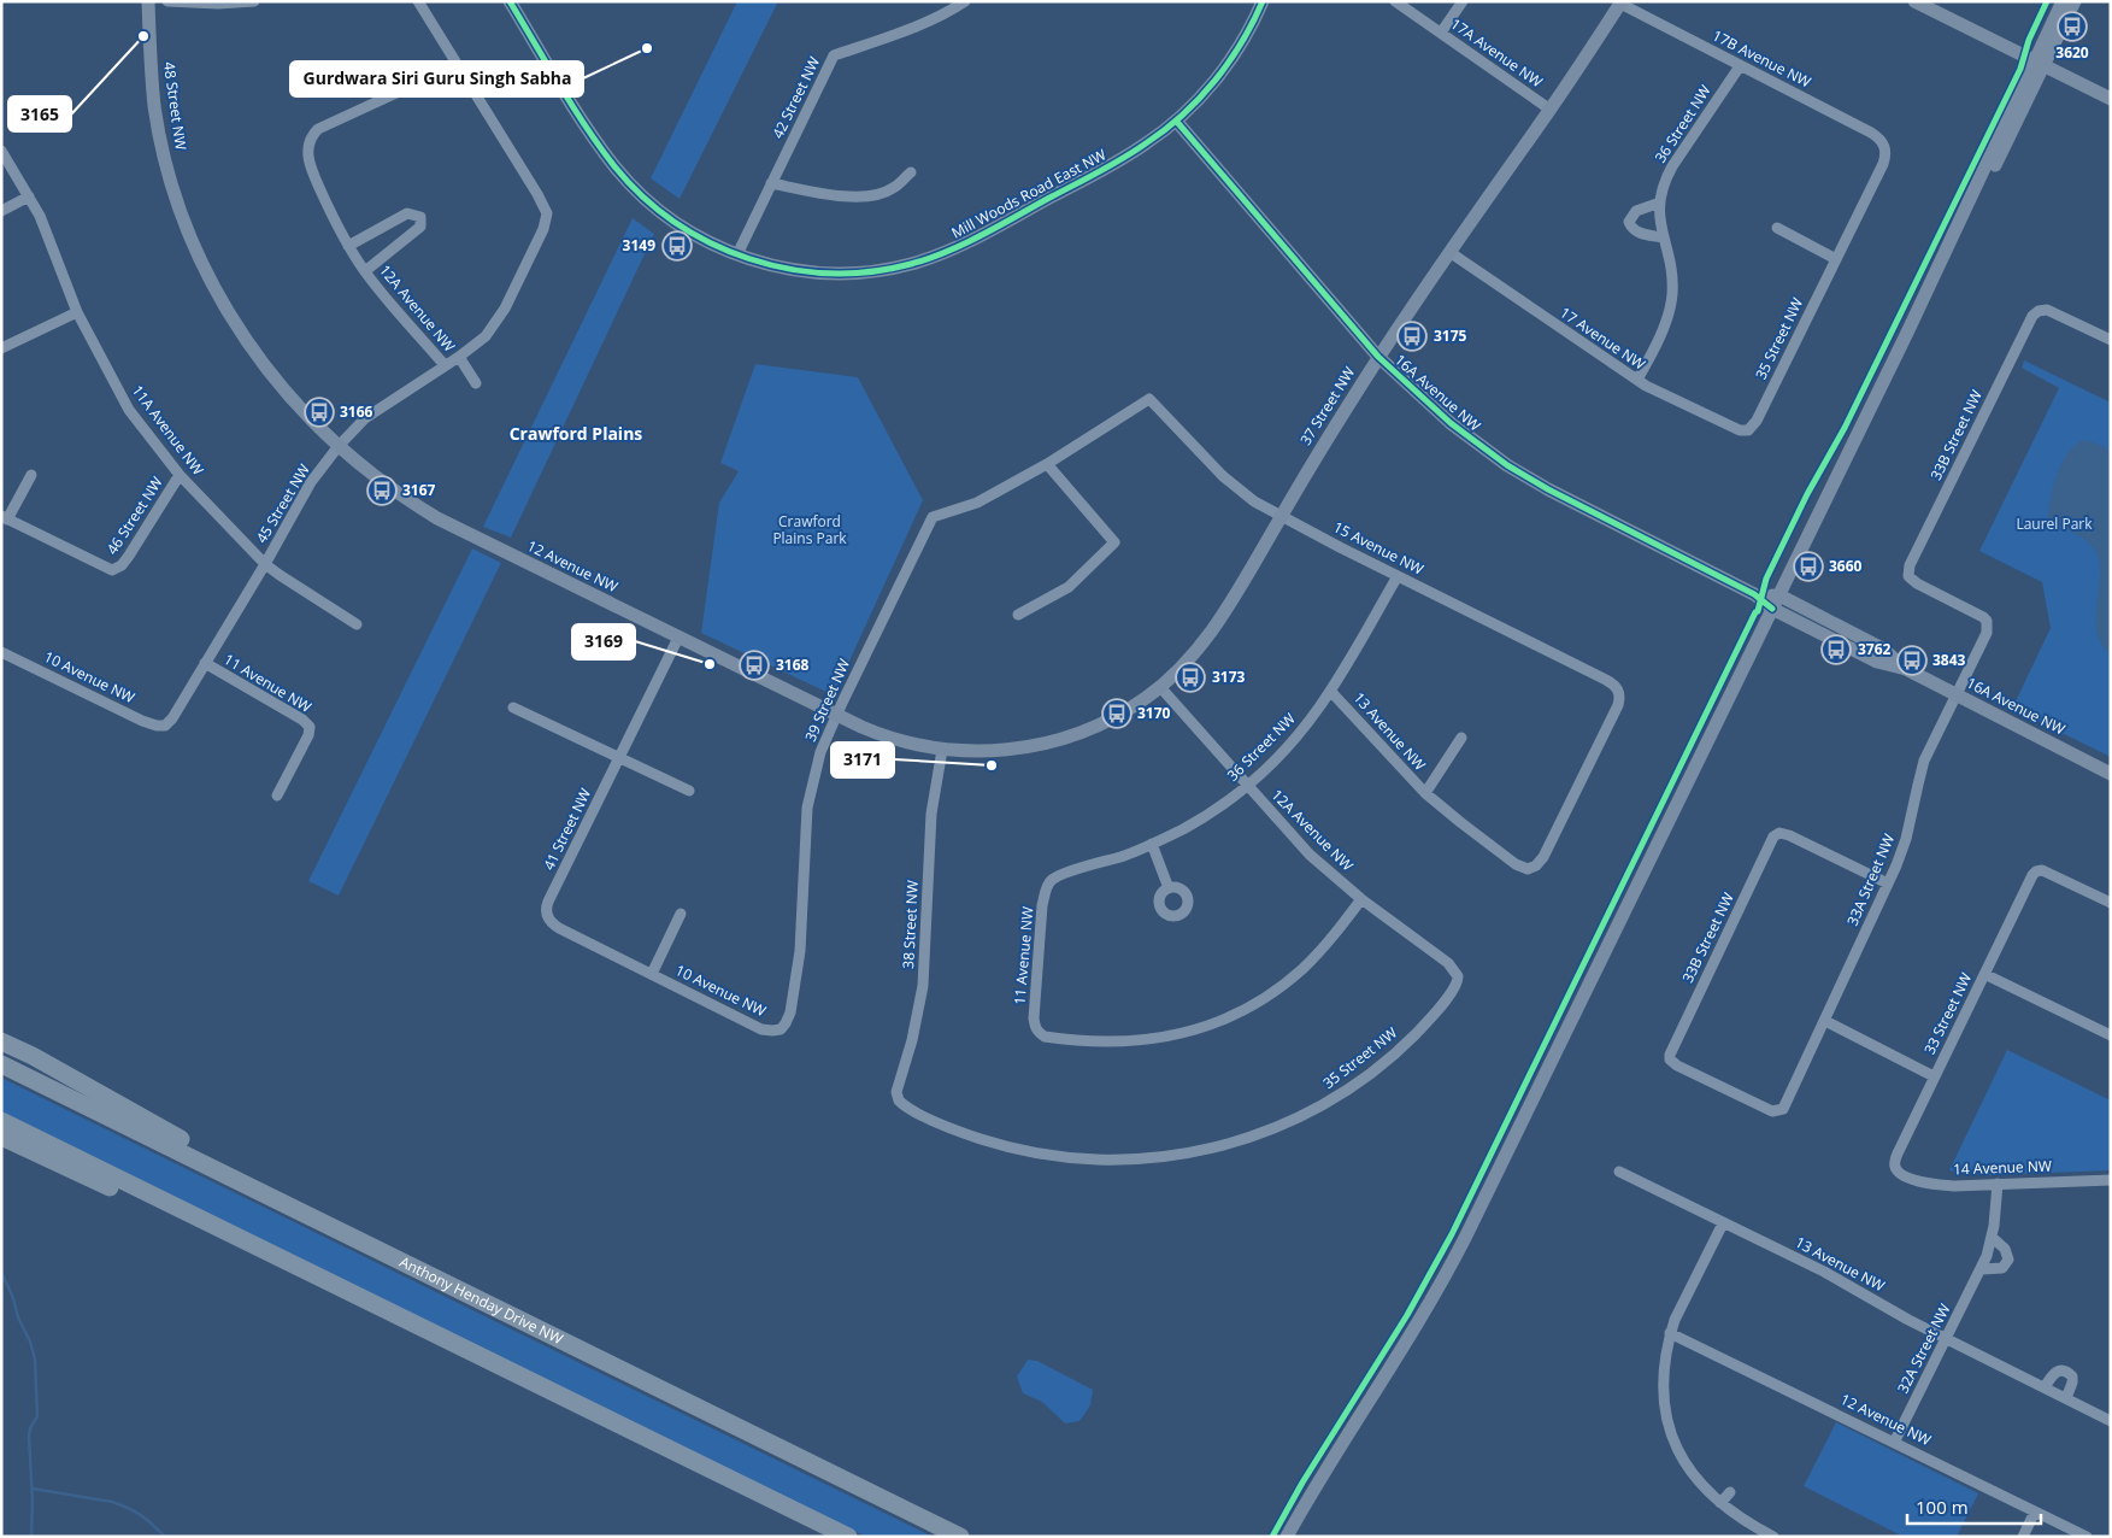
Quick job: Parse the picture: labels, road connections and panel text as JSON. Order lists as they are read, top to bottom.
{
  "streets": {
    "highway": ["Anthony Henday Drive NW"],
    "street": [
      "17A Avenue NW",
      "17B Avenue NW",
      "42 Street NW",
      "48 Street NW",
      "36 Street NW",
      "Mill Woods Road East NW",
      "12A Avenue NW",
      "17 Avenue NW",
      "35 Street NW",
      "16A Avenue NW",
      "37 Street NW",
      "11A Avenue NW",
      "33B Street NW",
      "45 Street NW",
      "46 Street NW",
      "15 Avenue NW",
      "12 Avenue NW",
      "10 Avenue NW",
      "11 Avenue NW",
      "39 Street NW",
      "13 Avenue NW",
      "41 Street NW",
      "33A Street NW",
      "38 Street NW",
      "33 Street NW",
      "14 Avenue NW",
      "32A Street NW"
    ]
  },
  "crossings": [
    ["17A Avenue NW", "37 Street NW"],
    ["17B Avenue NW", "36 Street NW"],
    ["17B Avenue NW", "35 Street NW"],
    ["17B Avenue NW", "37 Street NW"],
    ["42 Street NW", "Mill Woods Road East NW"],
    ["48 Street NW", "12 Avenue NW"],
    ["36 Street NW", "12A Avenue NW"],
    ["36 Street NW", "17 Avenue NW"],
    ["36 Street NW", "15 Avenue NW"],
    ["36 Street NW", "11 Avenue NW"],
    ["36 Street NW", "13 Avenue NW"],
    ["Mill Woods Road East NW", "16A Avenue NW"],
    ["12A Avenue NW", "35 Street NW"],
    ["12A Avenue NW", "37 Street NW"],
    ["12A Avenue NW", "45 Street NW"],
    ["12A Avenue NW", "11 Avenue NW"],
    ["17 Avenue NW", "35 Street NW"],
    ["17 Avenue NW", "37 Street NW"],
    ["35 Street NW", "38 Street NW"],
    ["16A Avenue NW", "37 Street NW"],
    ["16A Avenue NW", "33A Street NW"],
    ["37 Street NW", "15 Avenue NW"],
    ["37 Street NW", "12 Avenue NW"],
    ["11A Avenue NW", "45 Street NW"],
    ["11A Avenue NW", "46 Street NW"],
    ["33B Street NW", "33A Street NW"],
    ["45 Street NW", "12 Avenue NW"],
    ["45 Street NW", "10 Avenue NW"],
    ["45 Street NW", "11 Avenue NW"],
    ["15 Avenue NW", "39 Street NW"],
    ["15 Avenue NW", "13 Avenue NW"],
    ["12 Avenue NW", "39 Street NW"],
    ["12 Avenue NW", "41 Street NW"],
    ["12 Avenue NW", "38 Street NW"],
    ["12 Avenue NW", "32A Street NW"],
    ["10 Avenue NW", "39 Street NW"],
    ["10 Avenue NW", "41 Street NW"],
    ["13 Avenue NW", "32A Street NW"],
    ["33 Street NW", "14 Avenue NW"],
    ["14 Avenue NW", "32A Street NW"]
  ],
  "districts": ["Crawford Plains"],
  "parks": ["Crawford Plains Park", "Laurel Park"],
  "places": {
    "bus stop": [
      "3620",
      "3149",
      "3175",
      "3166",
      "3167",
      "3660",
      "3762",
      "3843",
      "3168",
      "3173",
      "3170"
    ],
    "other": [
      "3165",
      "Gurdwara Siri Guru Singh Sabha",
      "3169",
      "3171"
    ]
  },
  "scale_bar": "100 m"
}
